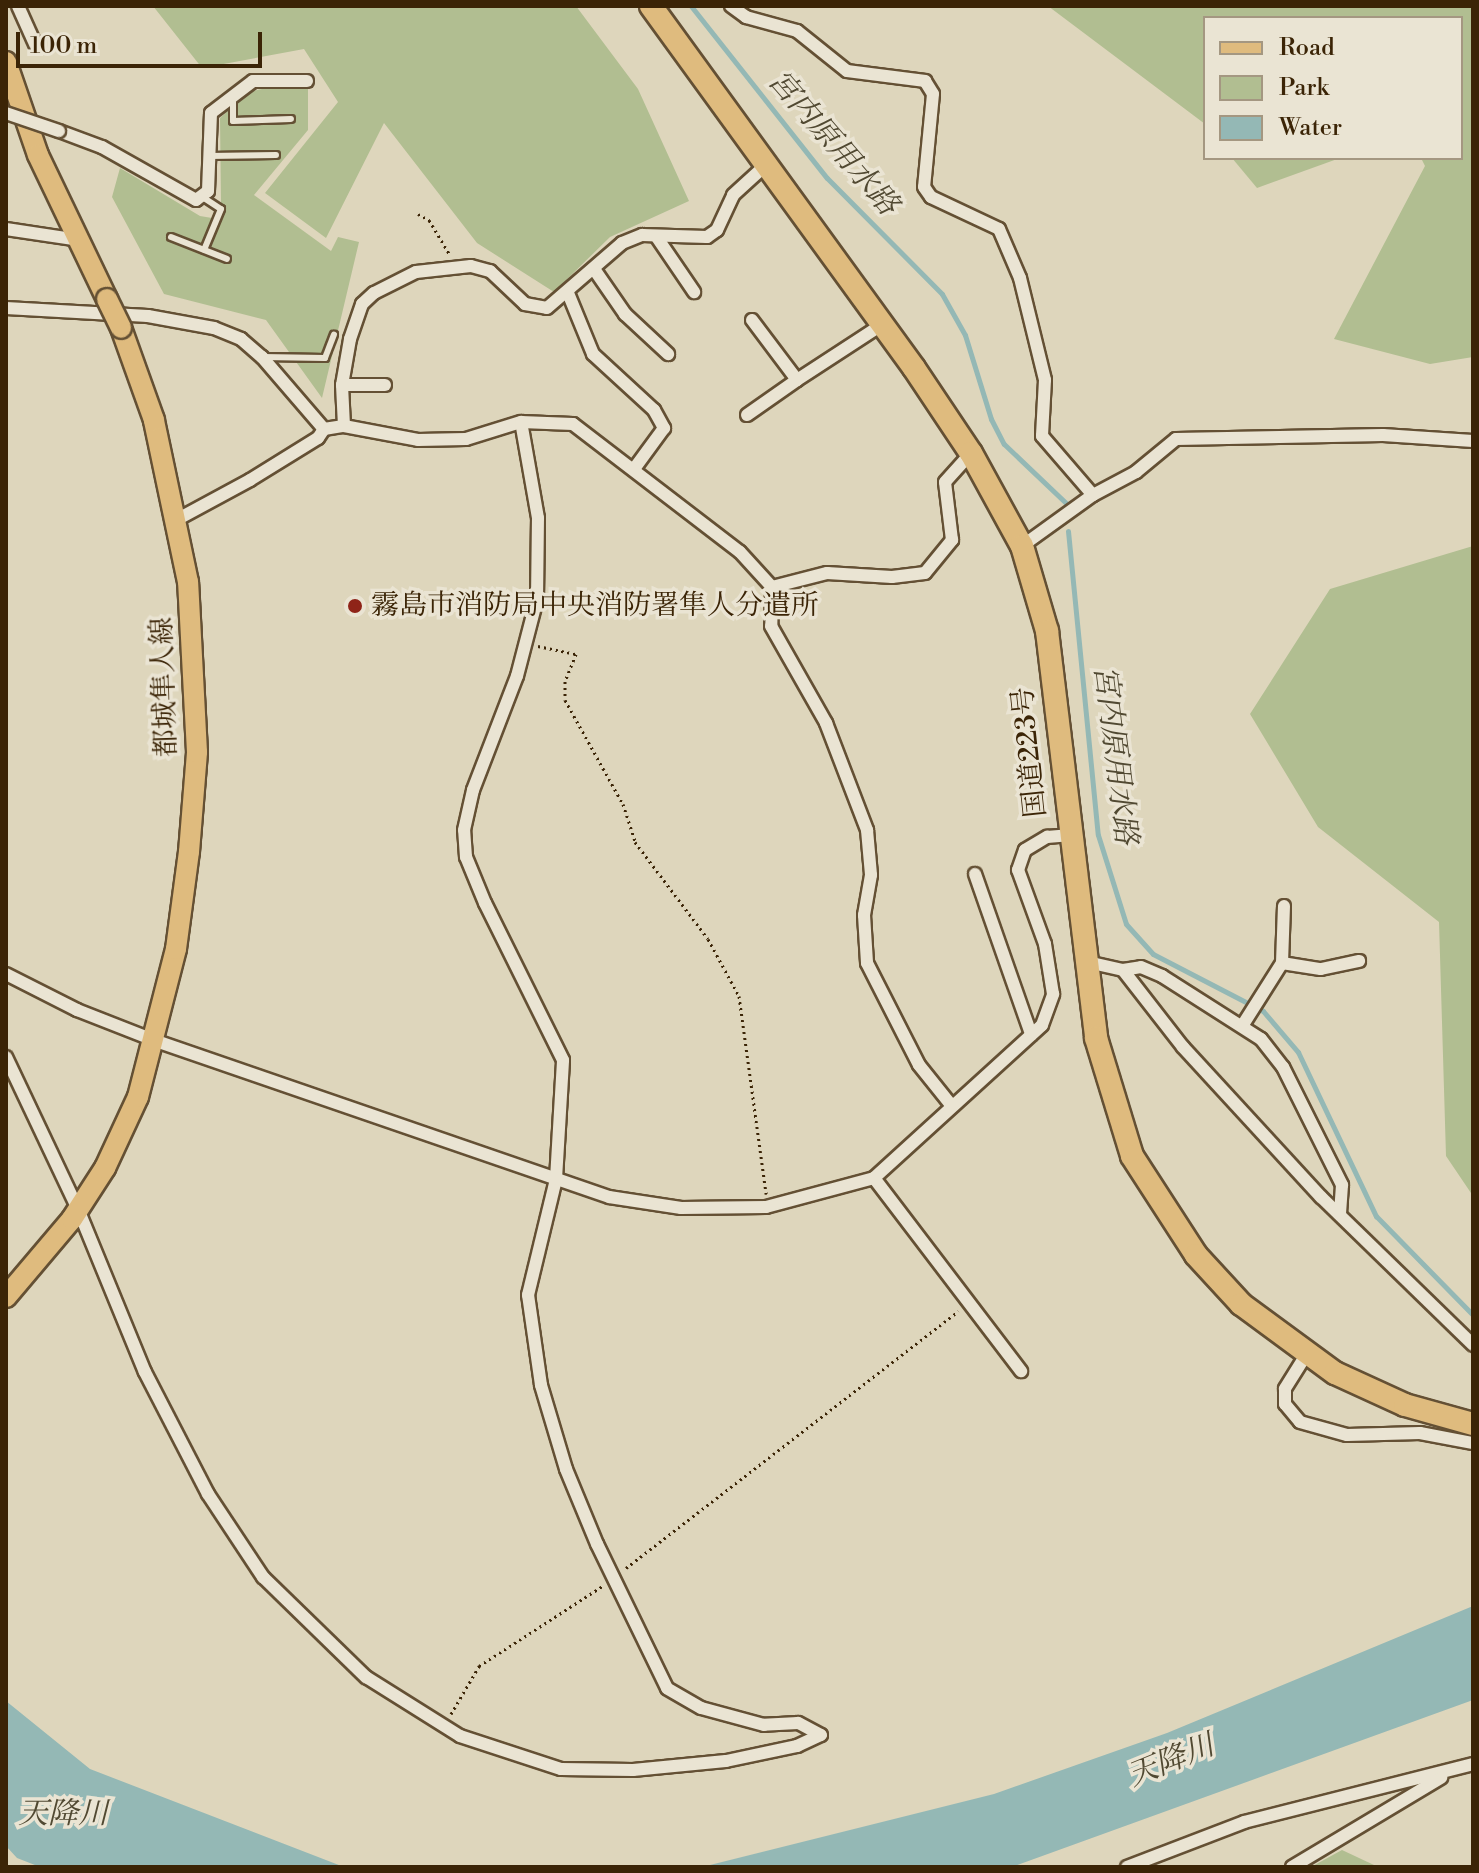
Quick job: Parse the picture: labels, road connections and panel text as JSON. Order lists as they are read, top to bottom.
{
  "streets": {
    "highway": ["国道223号"],
    "main road": ["都城隼人線"]
  },
  "water": ["宮内原用水路", "天降川"],
  "places": ["霧島市消防局中央消防署隼人分遣所"],
  "legend": ["Road", "Park", "Water"],
  "scale_bar": "100 m"
}
